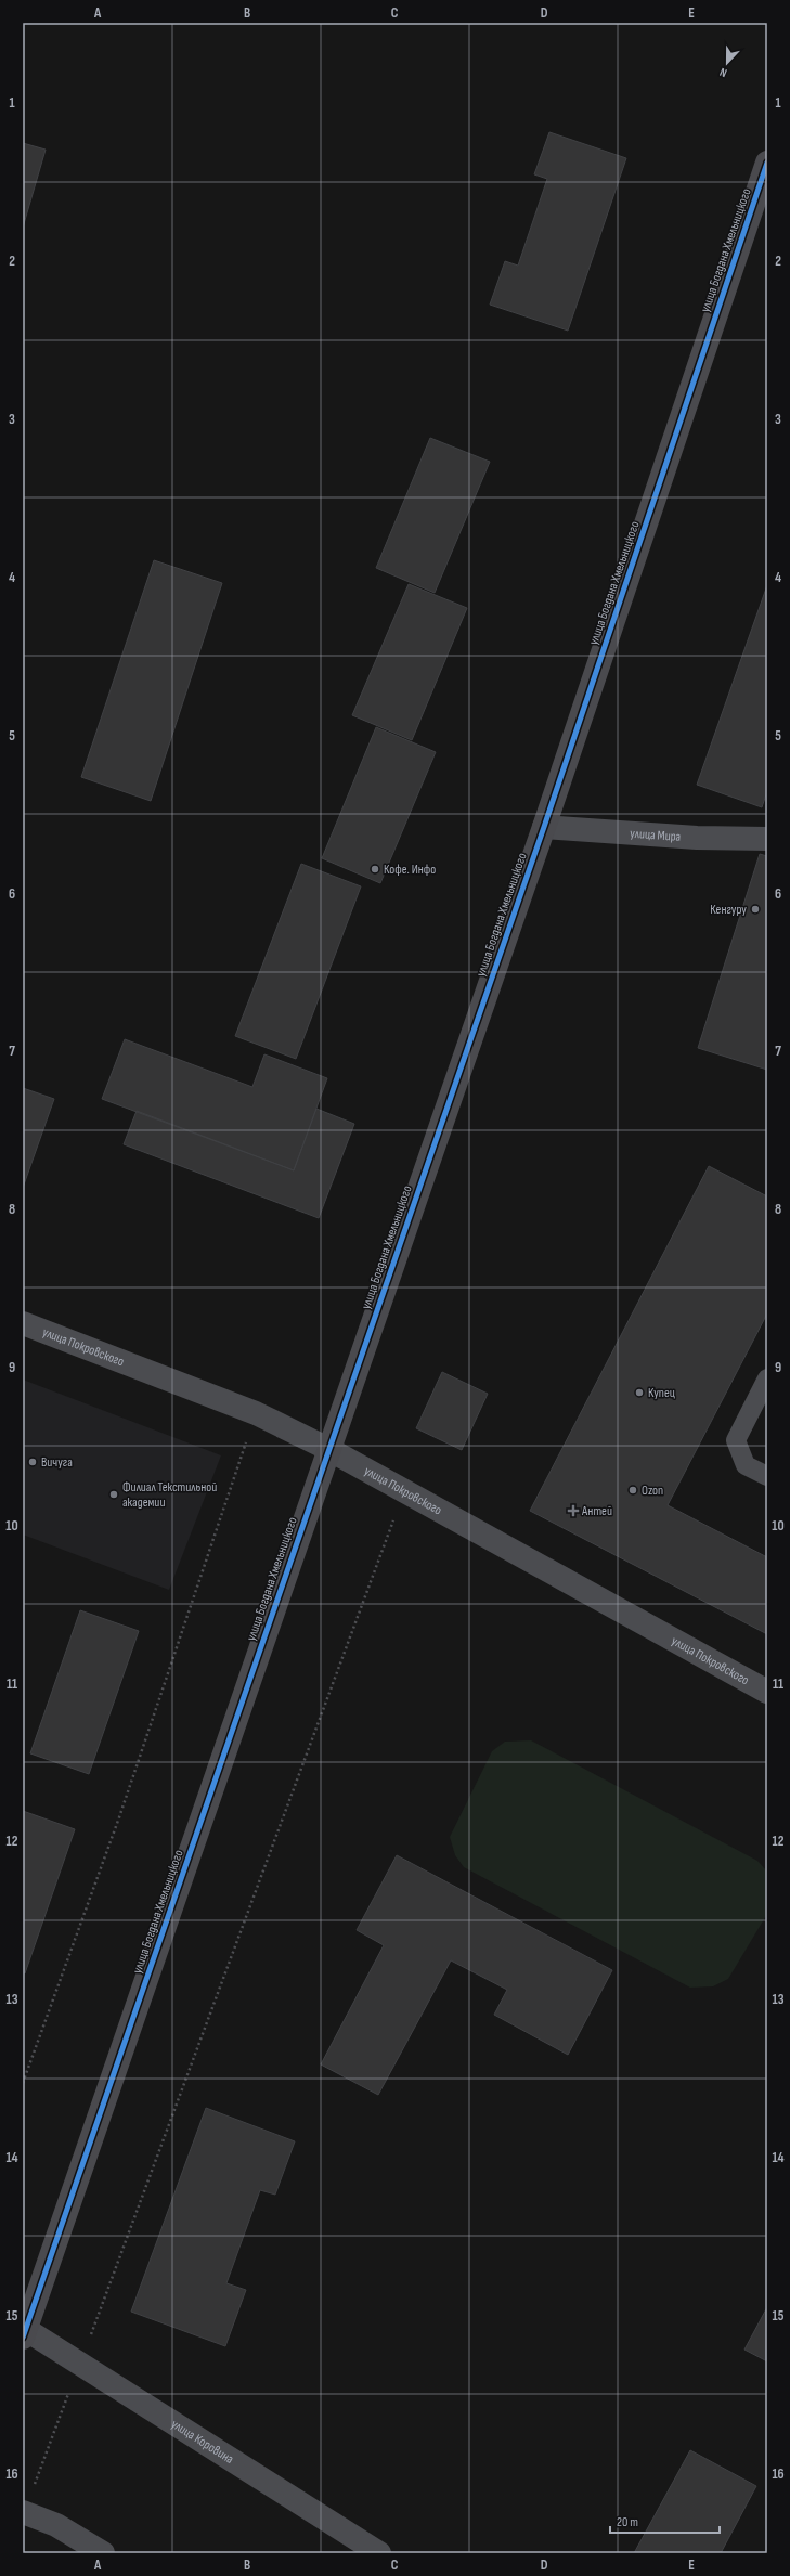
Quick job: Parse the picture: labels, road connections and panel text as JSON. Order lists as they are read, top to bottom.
{
  "streets": {
    "street": [
      "улица Богдана Хмельницкого",
      "улица Мира",
      "улица Покровского",
      "улица Коровина"
    ]
  },
  "crossings": [
    ["улица Богдана Хмельницкого", "улица Мира"],
    ["улица Богдана Хмельницкого", "улица Покровского"],
    ["улица Богдана Хмельницкого", "улица Коровина"]
  ],
  "places": {
    "other": [
      "Кофе. Инфо",
      "Кенгуру",
      "Купец",
      "Вичуга",
      "Ozon",
      "Филиал Текстильной академии"
    ],
    "health": ["Антей"]
  },
  "scale_bar": "20 m",
  "north": "bottom",
  "grid": {
    "columns": [
      "A",
      "B",
      "C",
      "D",
      "E"
    ],
    "rows": [
      "1",
      "2",
      "3",
      "4",
      "5",
      "6",
      "7",
      "8",
      "9",
      "10",
      "11",
      "12",
      "13",
      "14",
      "15",
      "16"
    ]
  }
}
